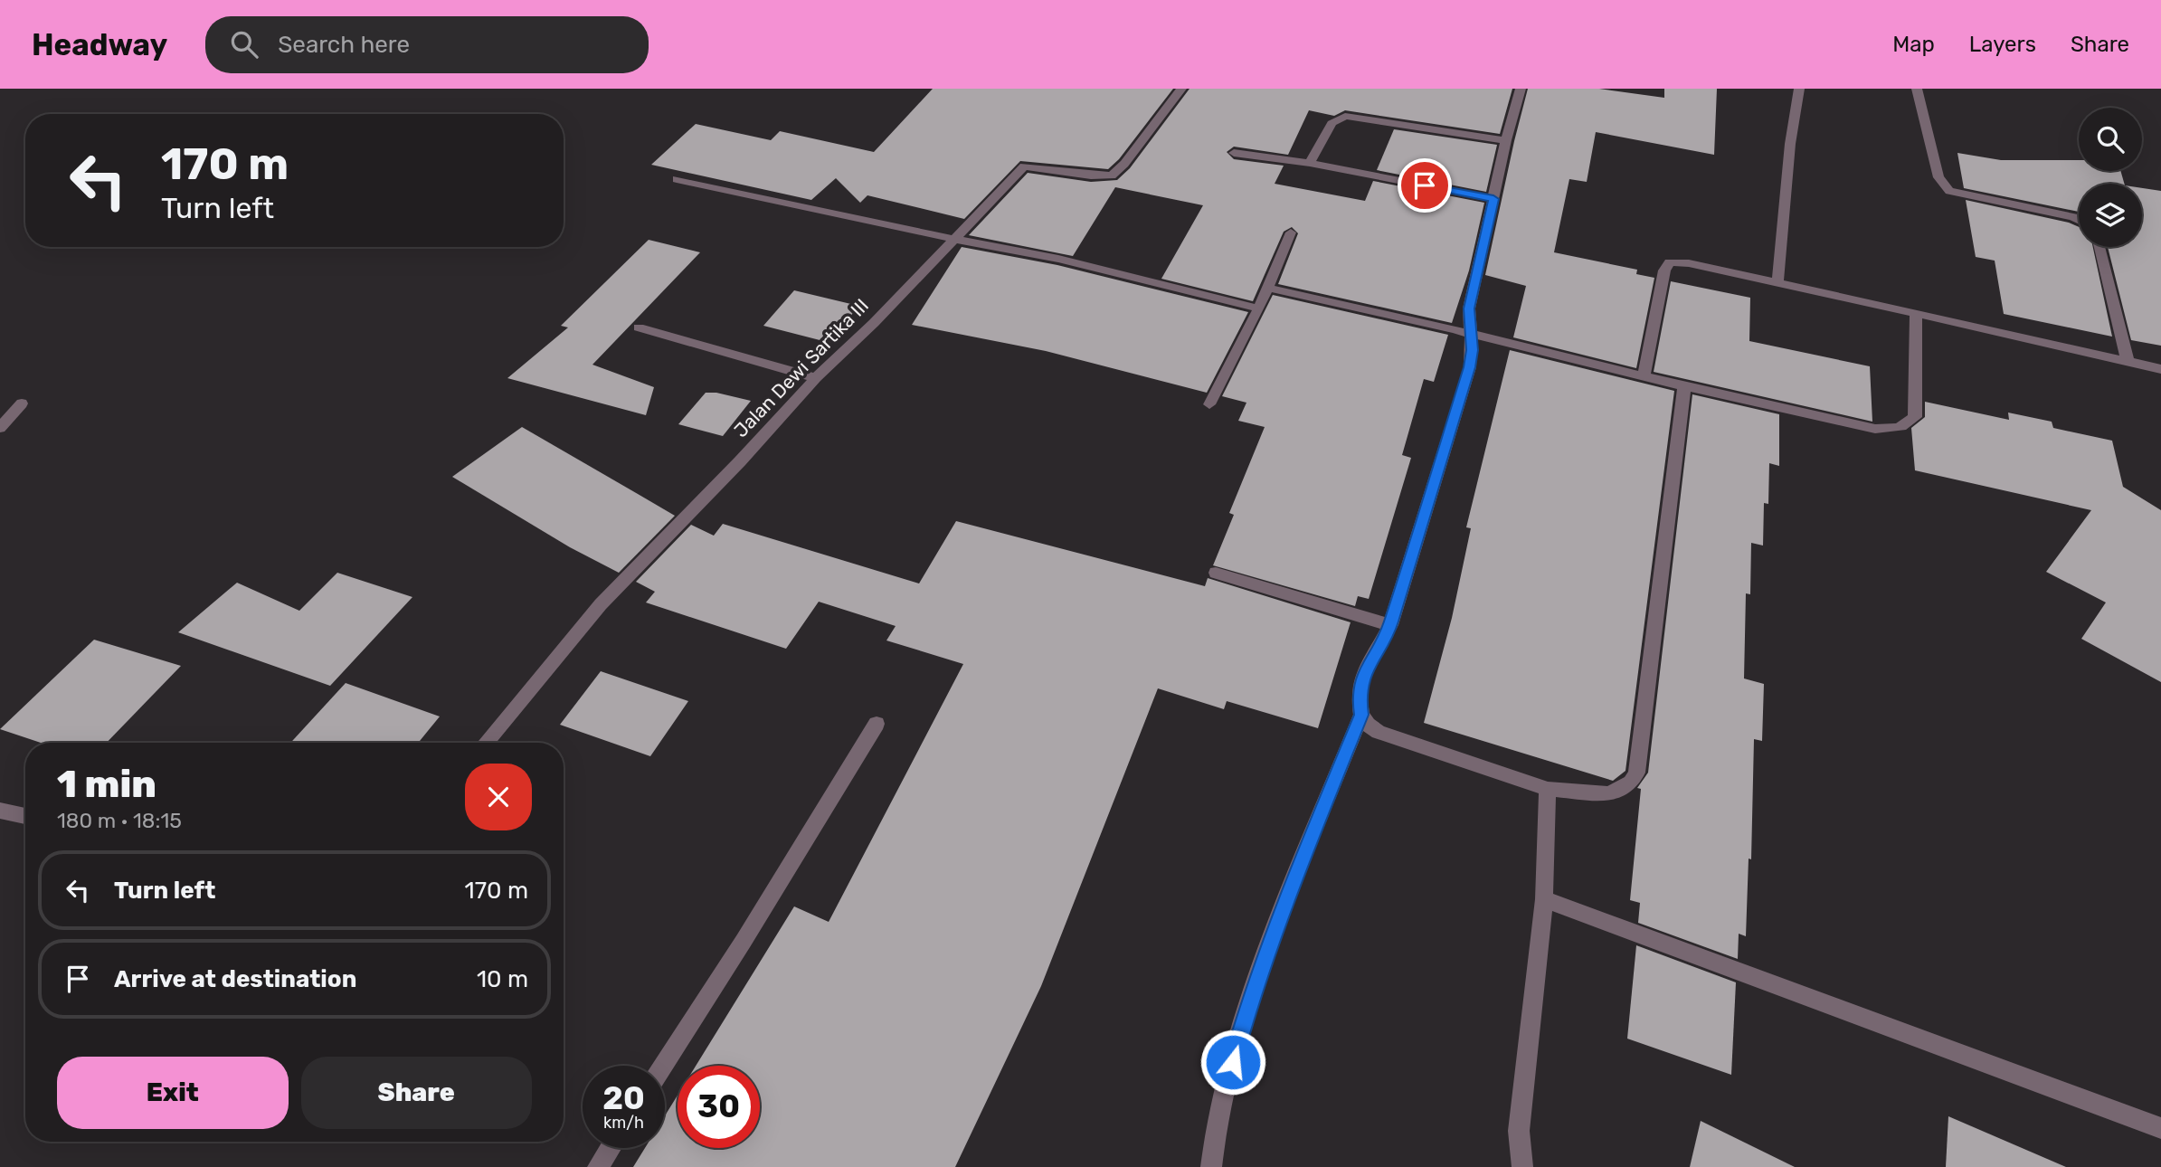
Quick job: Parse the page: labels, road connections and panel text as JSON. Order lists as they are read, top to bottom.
{
  "streets": {
    "street": ["Jalan Dewi Sartika III"]
  },
  "page": {
    "header": "Headway",
    "search": "Search here",
    "nav": ["Map", "Layers", "Share"],
    "turn": ["170 m", "Turn left"],
    "heading": ["1 min", "180 m · 18:15"],
    "list": [
      {
        "name": "Turn left",
        "value": "170 m"
      },
      {
        "name": "Arrive at destination",
        "value": "10 m"
      }
    ],
    "buttons": ["Exit", "Share"],
    "speed": "20 km/h",
    "limit": "30"
  }
}
